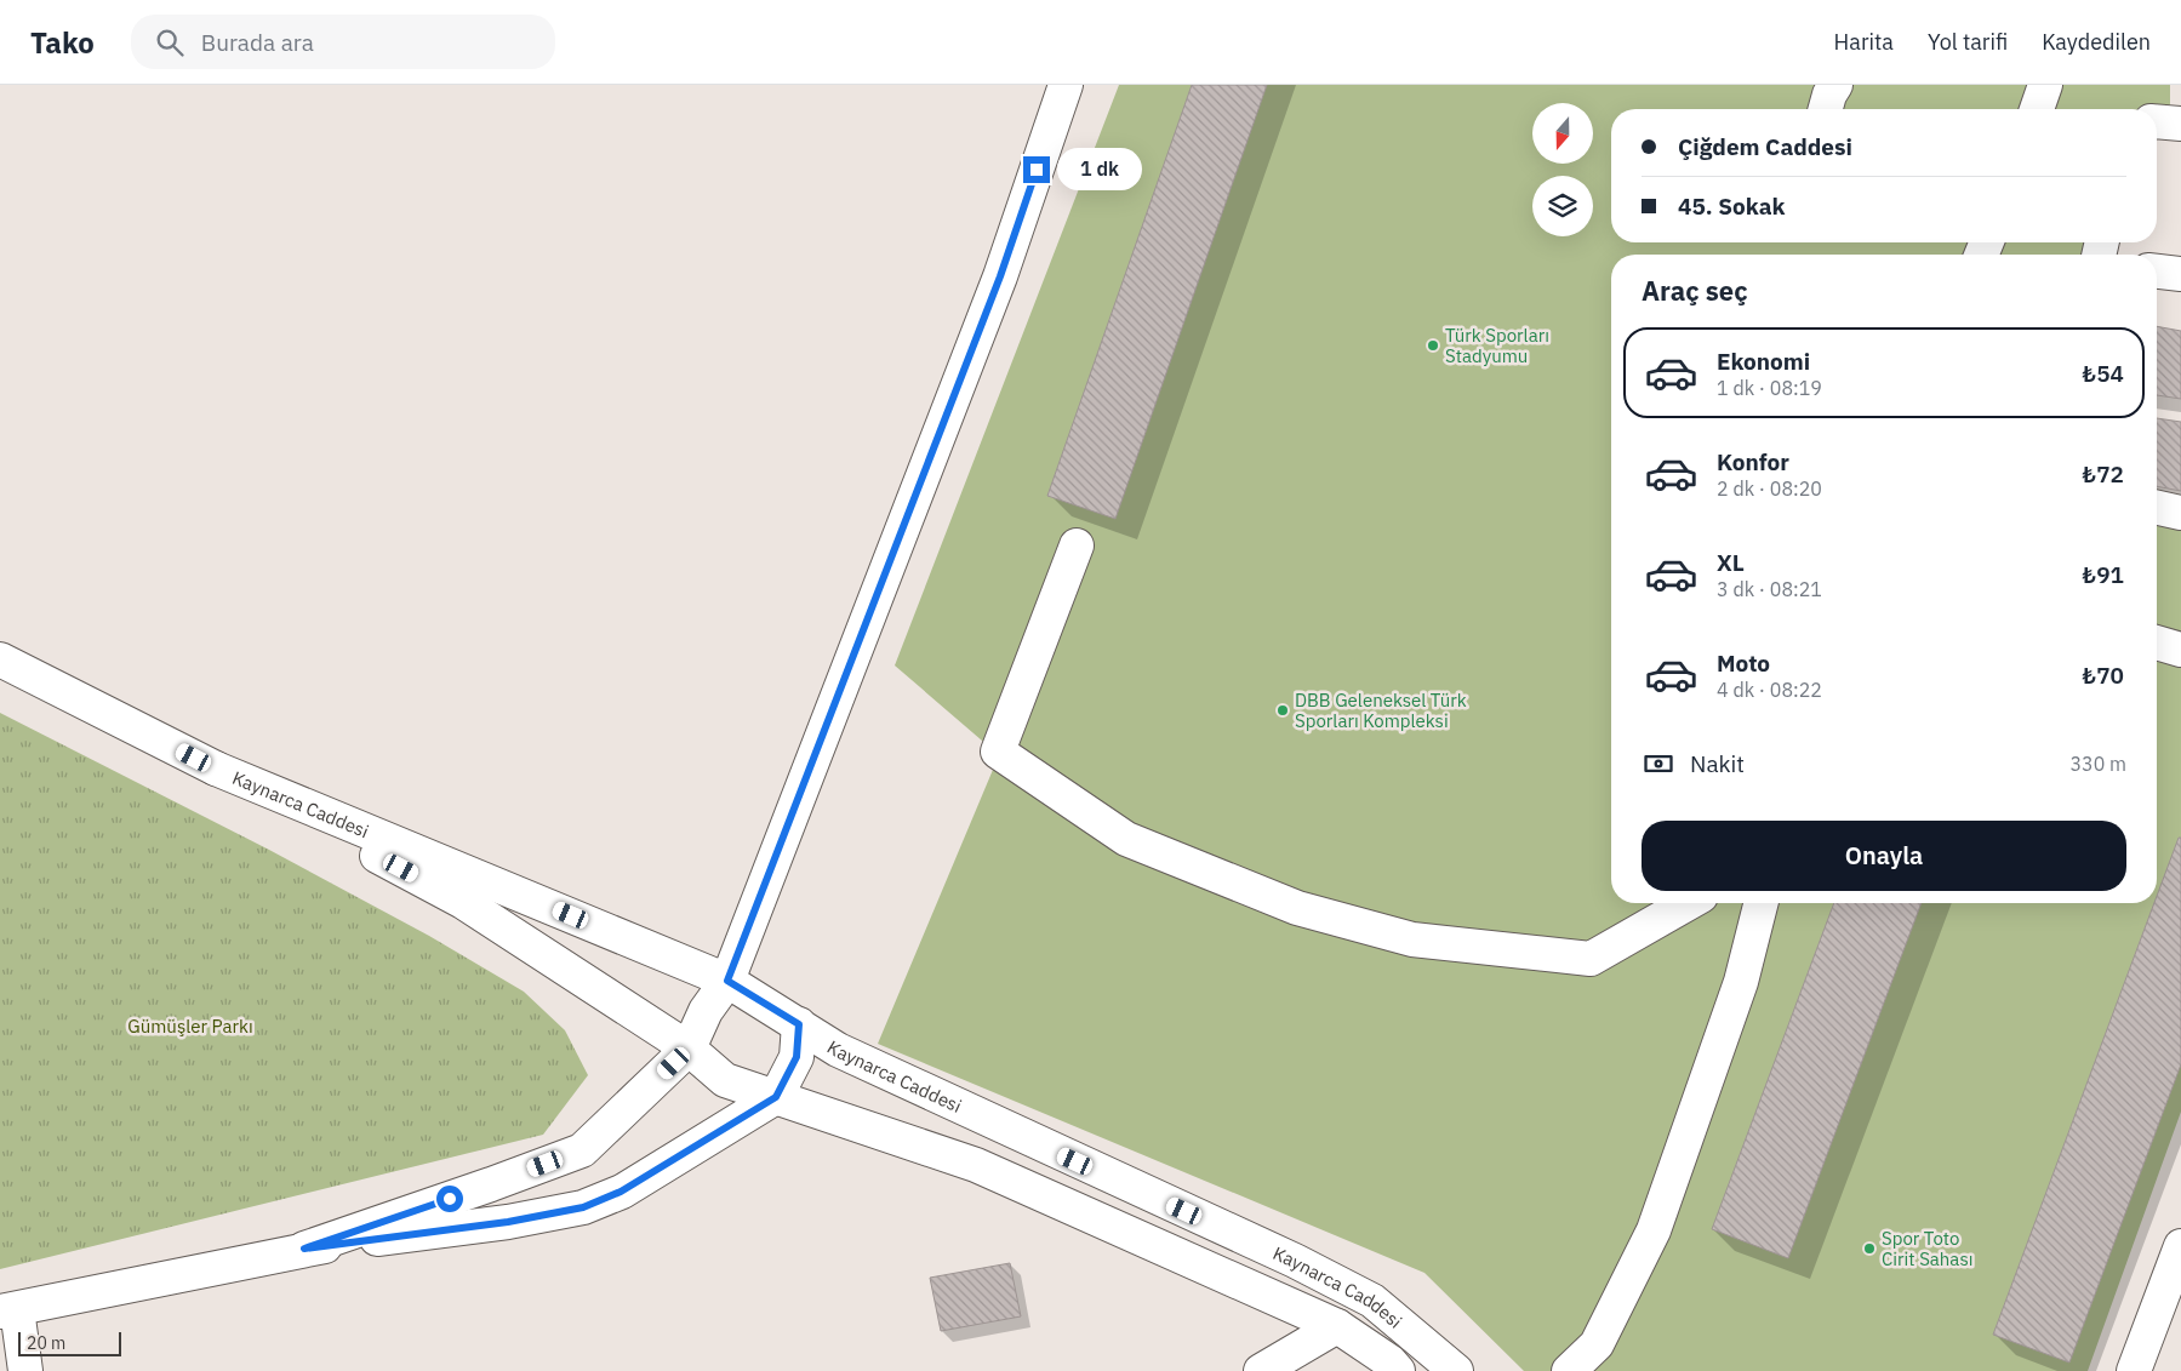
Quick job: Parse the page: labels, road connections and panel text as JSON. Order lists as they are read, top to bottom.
{
  "streets": {
    "street": ["Kaynarca Caddesi"]
  },
  "parks": ["Gümüşler Parkı"],
  "places": ["Türk Sporları Stadyumu", "DBB Geleneksel Türk Sporları Kompleksi", "Spor Toto Cirit Sahası"],
  "scale_bar": "20 m",
  "north": "bottom",
  "page": {
    "header": "Tako",
    "search": "Burada ara",
    "nav": ["Harita", "Yol tarifi", "Kaydedilen"],
    "banner": ["Çiğdem Caddesi", "45. Sokak"],
    "bubble": "1 dk",
    "heading": "Araç seç",
    "list": [
      {
        "name": "Ekonomi",
        "note": "1 dk · 08:19",
        "value": "₺54"
      },
      {
        "name": "Konfor",
        "note": "2 dk · 08:20",
        "value": "₺72"
      },
      {
        "name": "XL",
        "note": "3 dk · 08:21",
        "value": "₺91"
      },
      {
        "name": "Moto",
        "note": "4 dk · 08:22",
        "value": "₺70"
      }
    ],
    "pay": ["Nakit", "330 m"],
    "buttons": "Onayla",
    "scale": "20 m"
  }
}
